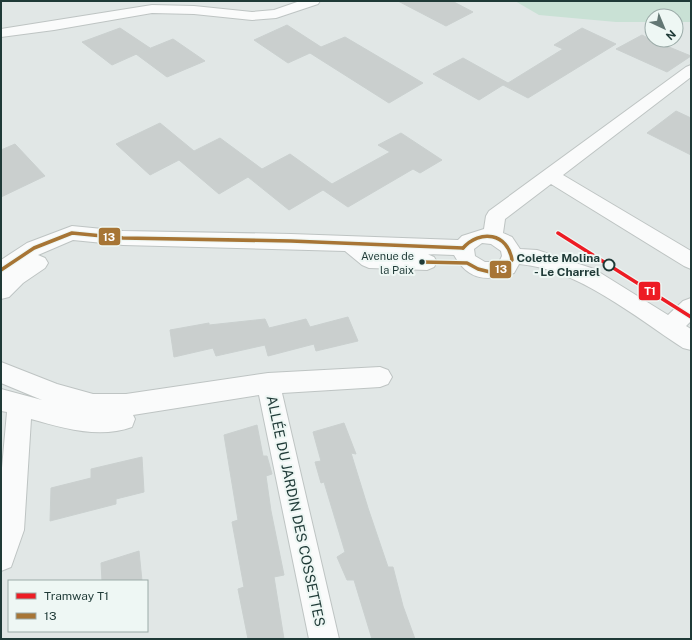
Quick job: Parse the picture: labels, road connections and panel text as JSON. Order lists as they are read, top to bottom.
{
  "streets": {
    "street": ["ALLÉE DU JARDIN DES COSSETTES"]
  },
  "places": ["Avenue de la Paix", "Colette Molina - Le Charrel"],
  "lines": ["tram line T1", "transit line 13"],
  "legend": ["Tramway T1", "13"],
  "north": "bottom right"
}
